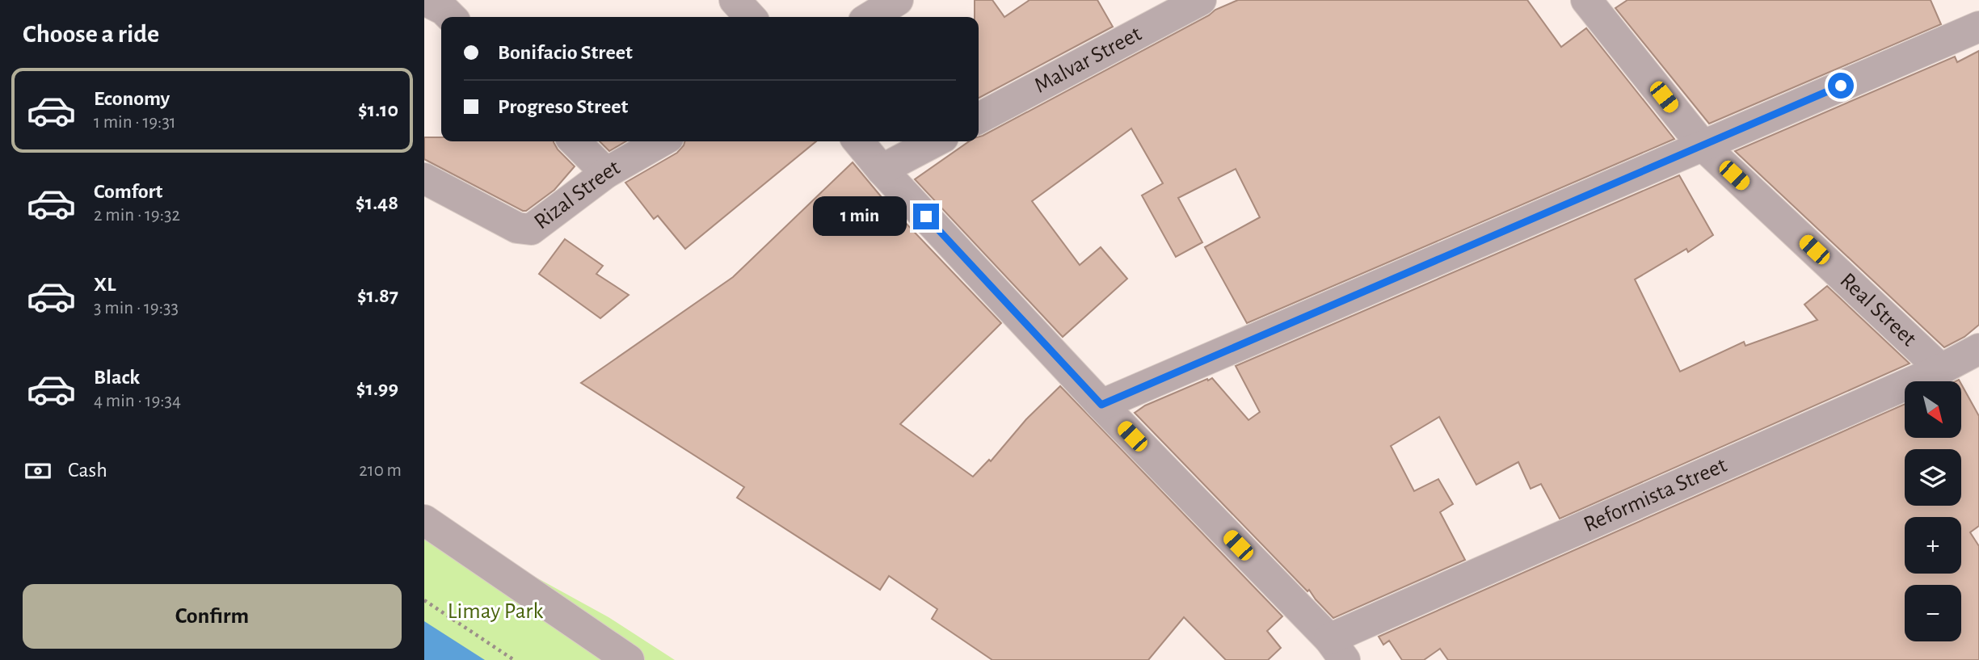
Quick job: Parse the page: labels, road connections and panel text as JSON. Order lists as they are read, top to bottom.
{
  "streets": {
    "street": [
      "Malvar Street",
      "Rizal Street",
      "Real Street",
      "Reformista Street"
    ]
  },
  "crossings": [
    ["Real Street", "Reformista Street"]
  ],
  "parks": ["Limay Park"],
  "north": "bottom right",
  "page": {
    "heading": "Choose a ride",
    "banner": ["Bonifacio Street", "Progreso Street"],
    "list": [
      {
        "name": "Economy",
        "note": "1 min · 19:31",
        "value": "$1.10"
      },
      {
        "name": "Comfort",
        "note": "2 min · 19:32",
        "value": "$1.48"
      },
      {
        "name": "XL",
        "note": "3 min · 19:33",
        "value": "$1.87"
      },
      {
        "name": "Black",
        "note": "4 min · 19:34",
        "value": "$1.99"
      }
    ],
    "bubble": "1 min",
    "map_buttons": ["+", "−"],
    "pay": ["Cash", "210 m"],
    "buttons": "Confirm"
  }
}
